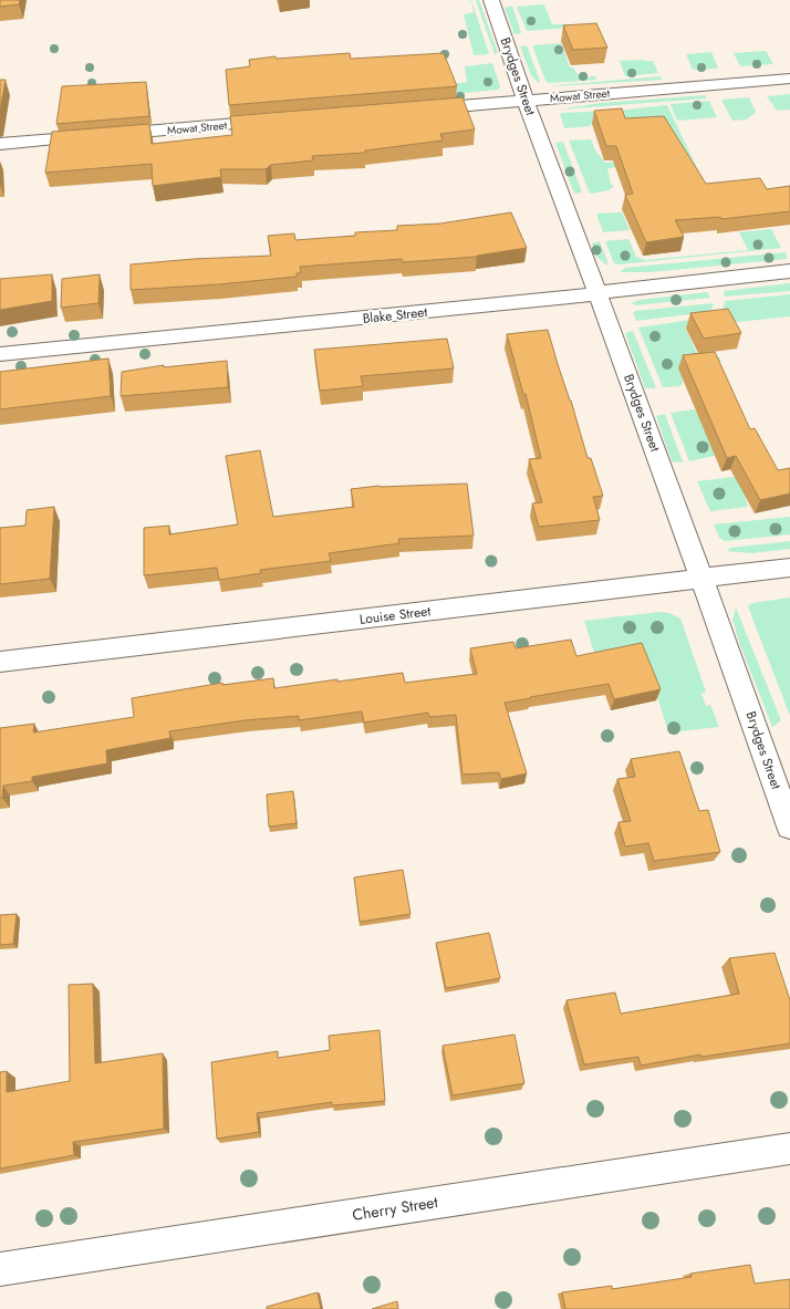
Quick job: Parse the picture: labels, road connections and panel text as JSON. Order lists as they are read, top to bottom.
{
  "streets": {
    "street": [
      "Brydges Street",
      "Mowat Street",
      "Blake Street",
      "Louise Street",
      "Cherry Street"
    ]
  },
  "crossings": [
    ["Brydges Street", "Mowat Street"],
    ["Brydges Street", "Blake Street"],
    ["Brydges Street", "Louise Street"]
  ]
}
